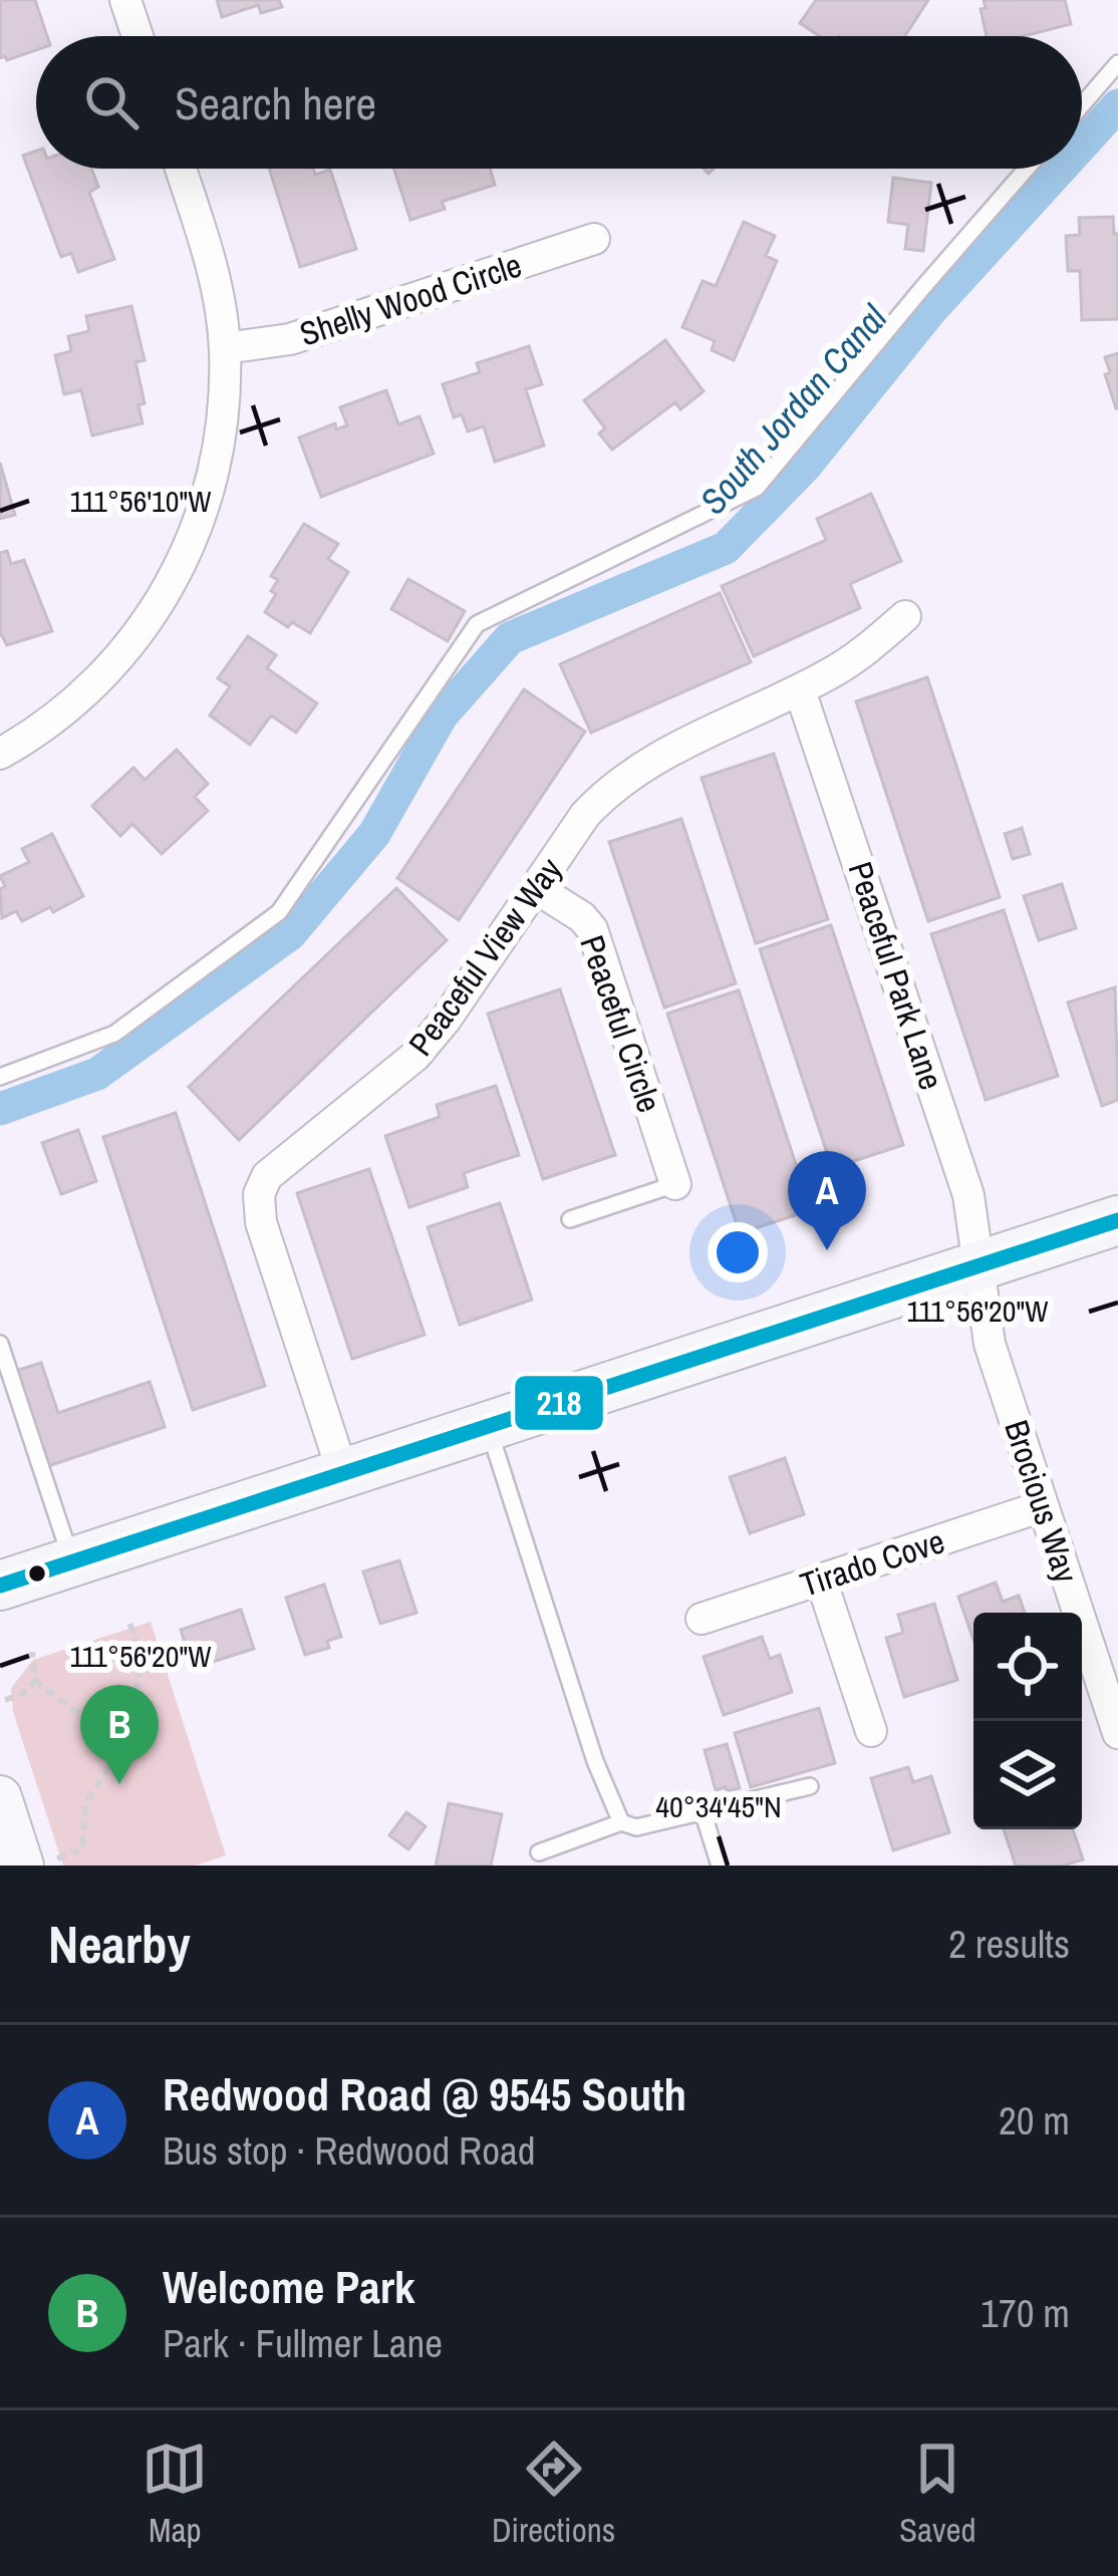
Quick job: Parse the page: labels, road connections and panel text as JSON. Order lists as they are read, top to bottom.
{
  "streets": {
    "street": [
      "Shelly Wood Circle",
      "Peaceful View Way",
      "Peaceful Park Lane",
      "Peaceful Circle",
      "Brocious Way",
      "Tirado Cove"
    ]
  },
  "crossings": [
    ["Peaceful View Way", "Peaceful Park Lane"],
    ["Peaceful View Way", "Peaceful Circle"],
    ["Peaceful Park Lane", "Brocious Way"],
    ["Brocious Way", "Tirado Cove"]
  ],
  "water": ["South Jordan Canal"],
  "lines": ["transit line 218"],
  "page": {
    "search": "Search here",
    "pins": ["A", "B"],
    "heading": ["Nearby", "2 results"],
    "list": [
      {
        "mark": "A",
        "name": "Redwood Road @ 9545 South",
        "note": "Bus stop · Redwood Road",
        "value": "20 m"
      },
      {
        "mark": "B",
        "name": "Welcome Park",
        "note": "Park · Fullmer Lane",
        "value": "170 m"
      }
    ],
    "nav": ["Map", "Directions", "Saved"]
  },
  "coordinates": ["111°56'10\"W", "111°56'20\"W", "40°34'45\"N"]
}
